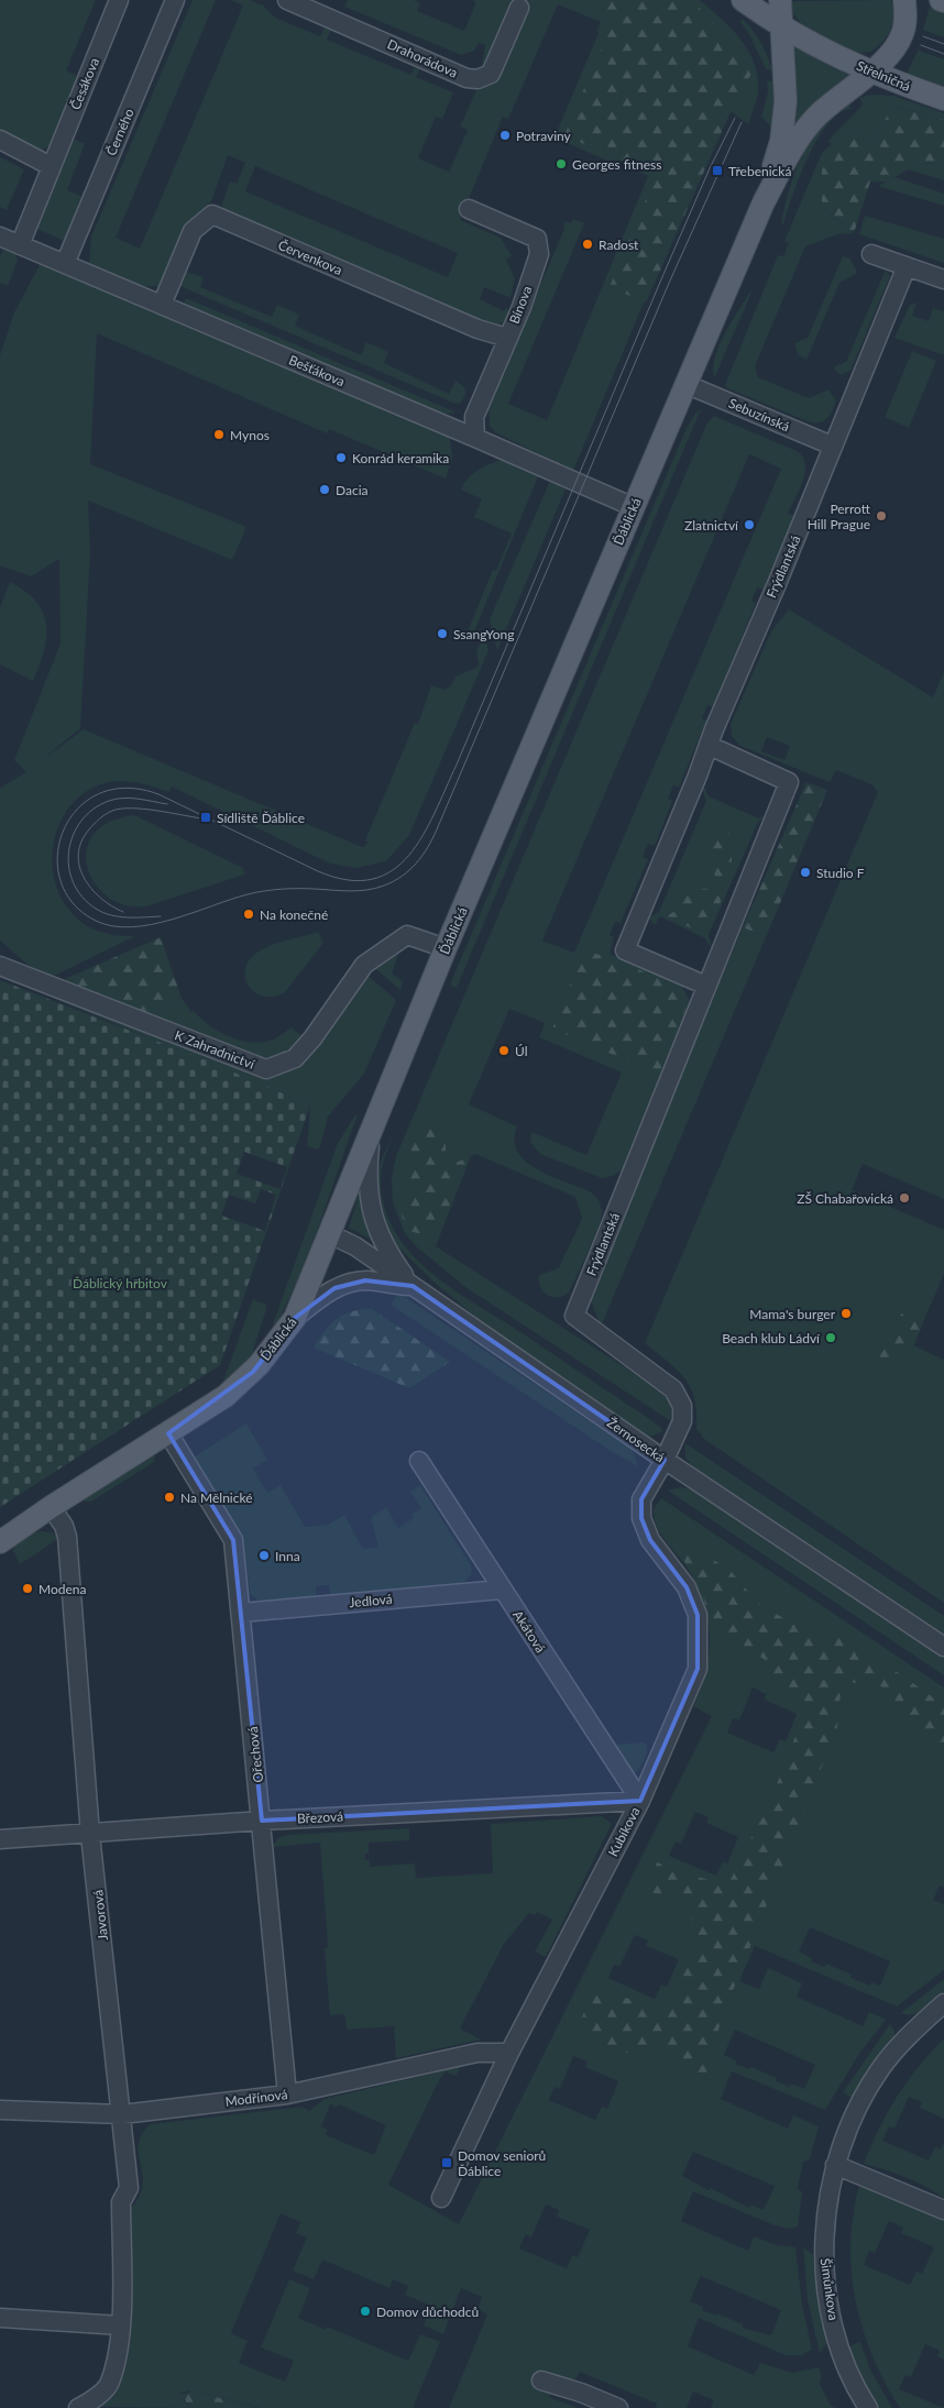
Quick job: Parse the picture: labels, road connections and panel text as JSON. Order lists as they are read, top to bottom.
{
  "streets": {
    "main road": ["Střelničná", "Ďáblická"],
    "street": [
      "Drahorádova",
      "Česákova",
      "Černého",
      "Červenkova",
      "Bínova",
      "Bešťákova",
      "Sebuzínská",
      "Frýdlantská",
      "K Zahradnictví",
      "Žernosecká",
      "Jedlová",
      "Akátová",
      "Ořechová",
      "Březová",
      "Kubíkova",
      "Javorová",
      "Modřínová",
      "Šimůnkova"
    ]
  },
  "crossings": [
    ["Česákova", "Bešťákova"],
    ["Černého", "Bešťákova"],
    ["Červenkova", "Bínova"],
    ["Červenkova", "Bešťákova"],
    ["Bínova", "Bešťákova"],
    ["Bešťákova", "Ďáblická"],
    ["Sebuzínská", "Ďáblická"],
    ["Sebuzínská", "Frýdlantská"],
    ["Ďáblická", "K Zahradnictví"],
    ["Ďáblická", "Žernosecká"],
    ["Ďáblická", "Ořechová"],
    ["Ďáblická", "Javorová"],
    ["Frýdlantská", "Žernosecká"],
    ["Frýdlantská", "Kubíkova"],
    ["Žernosecká", "Kubíkova"],
    ["Jedlová", "Akátová"],
    ["Jedlová", "Ořechová"],
    ["Akátová", "Březová"],
    ["Akátová", "Kubíkova"],
    ["Ořechová", "Březová"],
    ["Ořechová", "Modřínová"],
    ["Březová", "Kubíkova"],
    ["Březová", "Javorová"],
    ["Kubíkova", "Modřínová"],
    ["Javorová", "Modřínová"]
  ],
  "parks": ["Ďáblický hřbitov"],
  "places": {
    "other": [
      "Potraviny",
      "Georges fitness",
      "Radost",
      "Mynos",
      "Konrád keramika",
      "Dacia",
      "Perrott Hill Prague",
      "Zlatnictví",
      "SsangYong",
      "Studio F",
      "Na konečné",
      "Úl",
      "ZŠ Chabařovická",
      "Mama's burger",
      "Beach klub Ládví",
      "Na Mělnické",
      "Inna",
      "Modena",
      "Domov důchodců"
    ],
    "transit": ["Třebenická", "Sídliště Ďáblice", "Domov seniorů Ďáblice"]
  }
}
